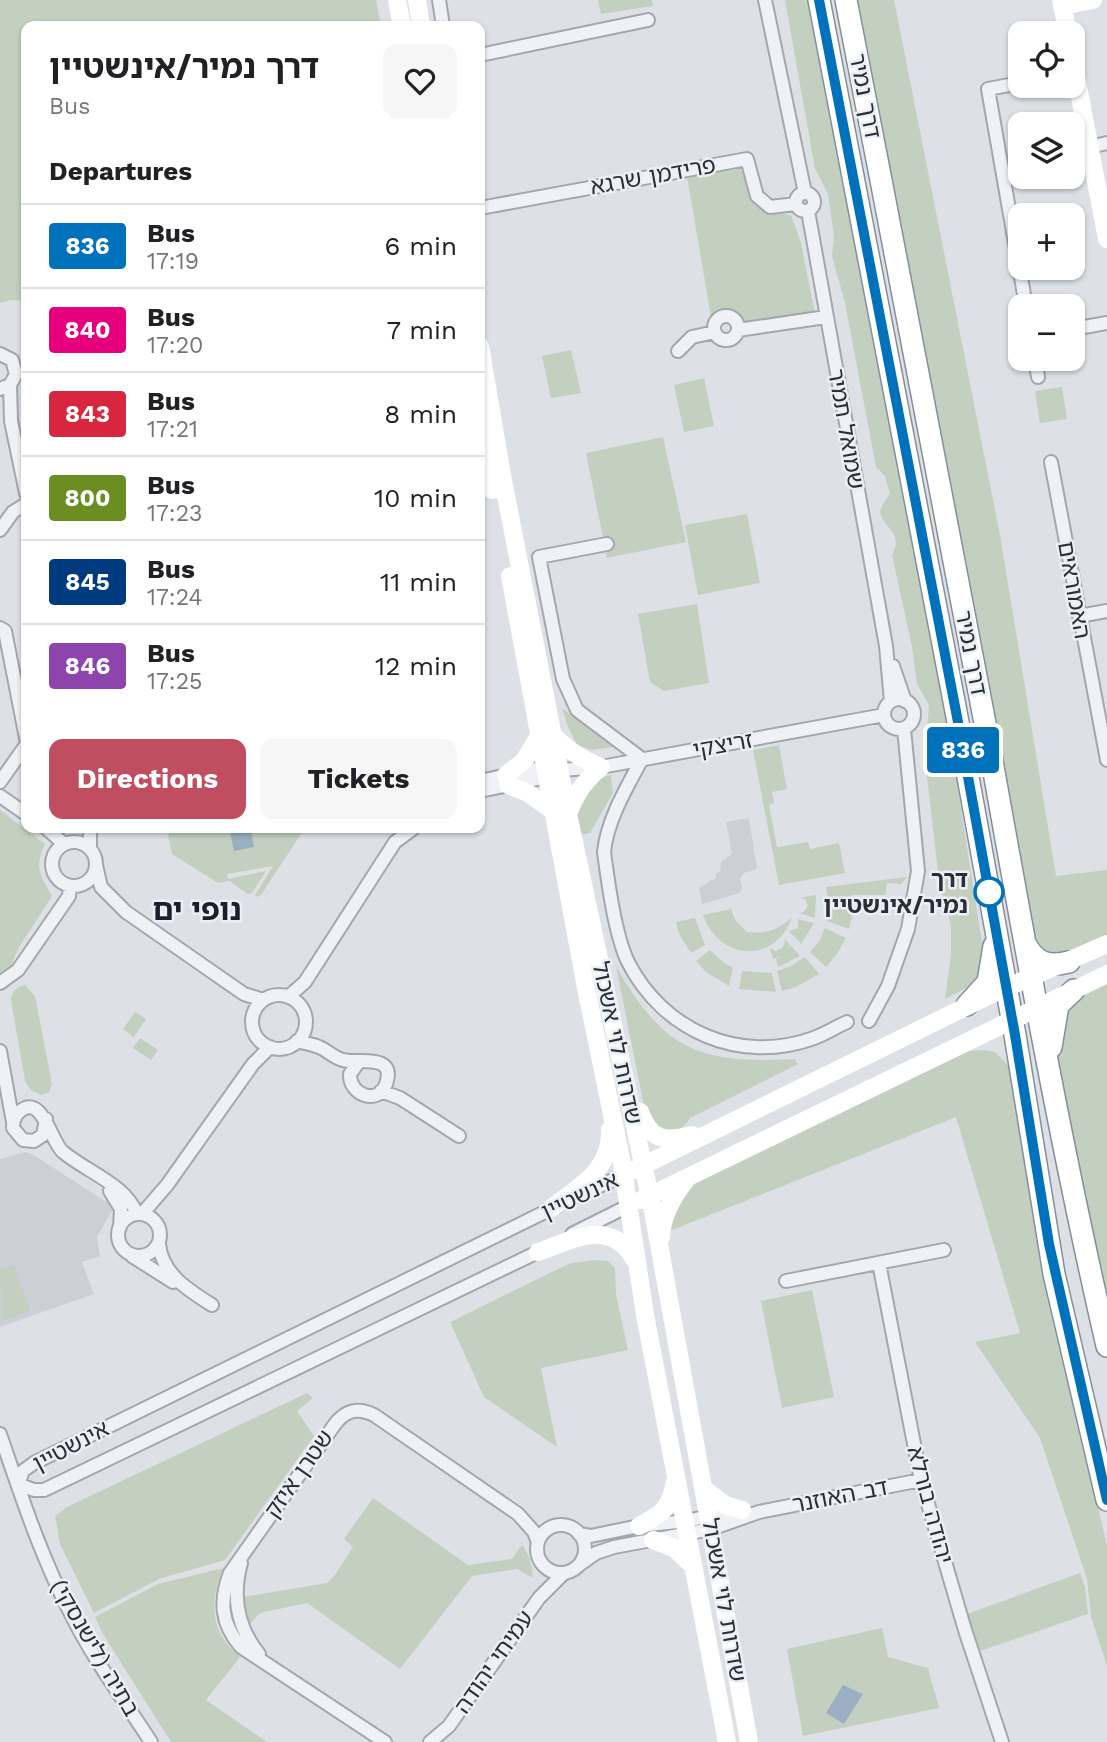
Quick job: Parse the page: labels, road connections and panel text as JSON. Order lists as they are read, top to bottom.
{
  "streets": {
    "highway": ["דרך נמיר"],
    "street": [
      "פרידמן שרגא",
      "שמואל תמיר",
      "האמוראים",
      "זריצקי",
      "שדרות לוי אשכול",
      "אינשטיין",
      "שטרן איזק",
      "דב האוזנר",
      "יהודה בורלא",
      "בתיה (לישנסקי)",
      "עמיחי יהודה"
    ]
  },
  "crossings": [
    ["דרך נמיר", "אינשטיין"],
    ["פרידמן שרגא", "שמואל תמיר"],
    ["שמואל תמיר", "זריצקי"],
    ["זריצקי", "שדרות לוי אשכול"],
    ["שדרות לוי אשכול", "אינשטיין"],
    ["שדרות לוי אשכול", "דב האוזנר"],
    ["אינשטיין", "בתיה (לישנסקי)"],
    ["דב האוזנר", "יהודה בורלא"]
  ],
  "districts": ["נופי ים"],
  "places": ["דרך נמיר/אינשטיין"],
  "lines": ["bus line 836"],
  "page": {
    "on_map": "836",
    "map_buttons": ["+", "−"],
    "heading": [
      ["דרך נמיר/אינשטיין", "Bus"],
      "Departures"
    ],
    "list": [
      {
        "mark": "836",
        "name": "Bus",
        "note": "17:19",
        "value": "6 min"
      },
      {
        "mark": "840",
        "name": "Bus",
        "note": "17:20",
        "value": "7 min"
      },
      {
        "mark": "843",
        "name": "Bus",
        "note": "17:21",
        "value": "8 min"
      },
      {
        "mark": "800",
        "name": "Bus",
        "note": "17:23",
        "value": "10 min"
      },
      {
        "mark": "845",
        "name": "Bus",
        "note": "17:24",
        "value": "11 min"
      },
      {
        "mark": "846",
        "name": "Bus",
        "note": "17:25",
        "value": "12 min"
      }
    ],
    "buttons": ["Directions", "Tickets"]
  }
}
